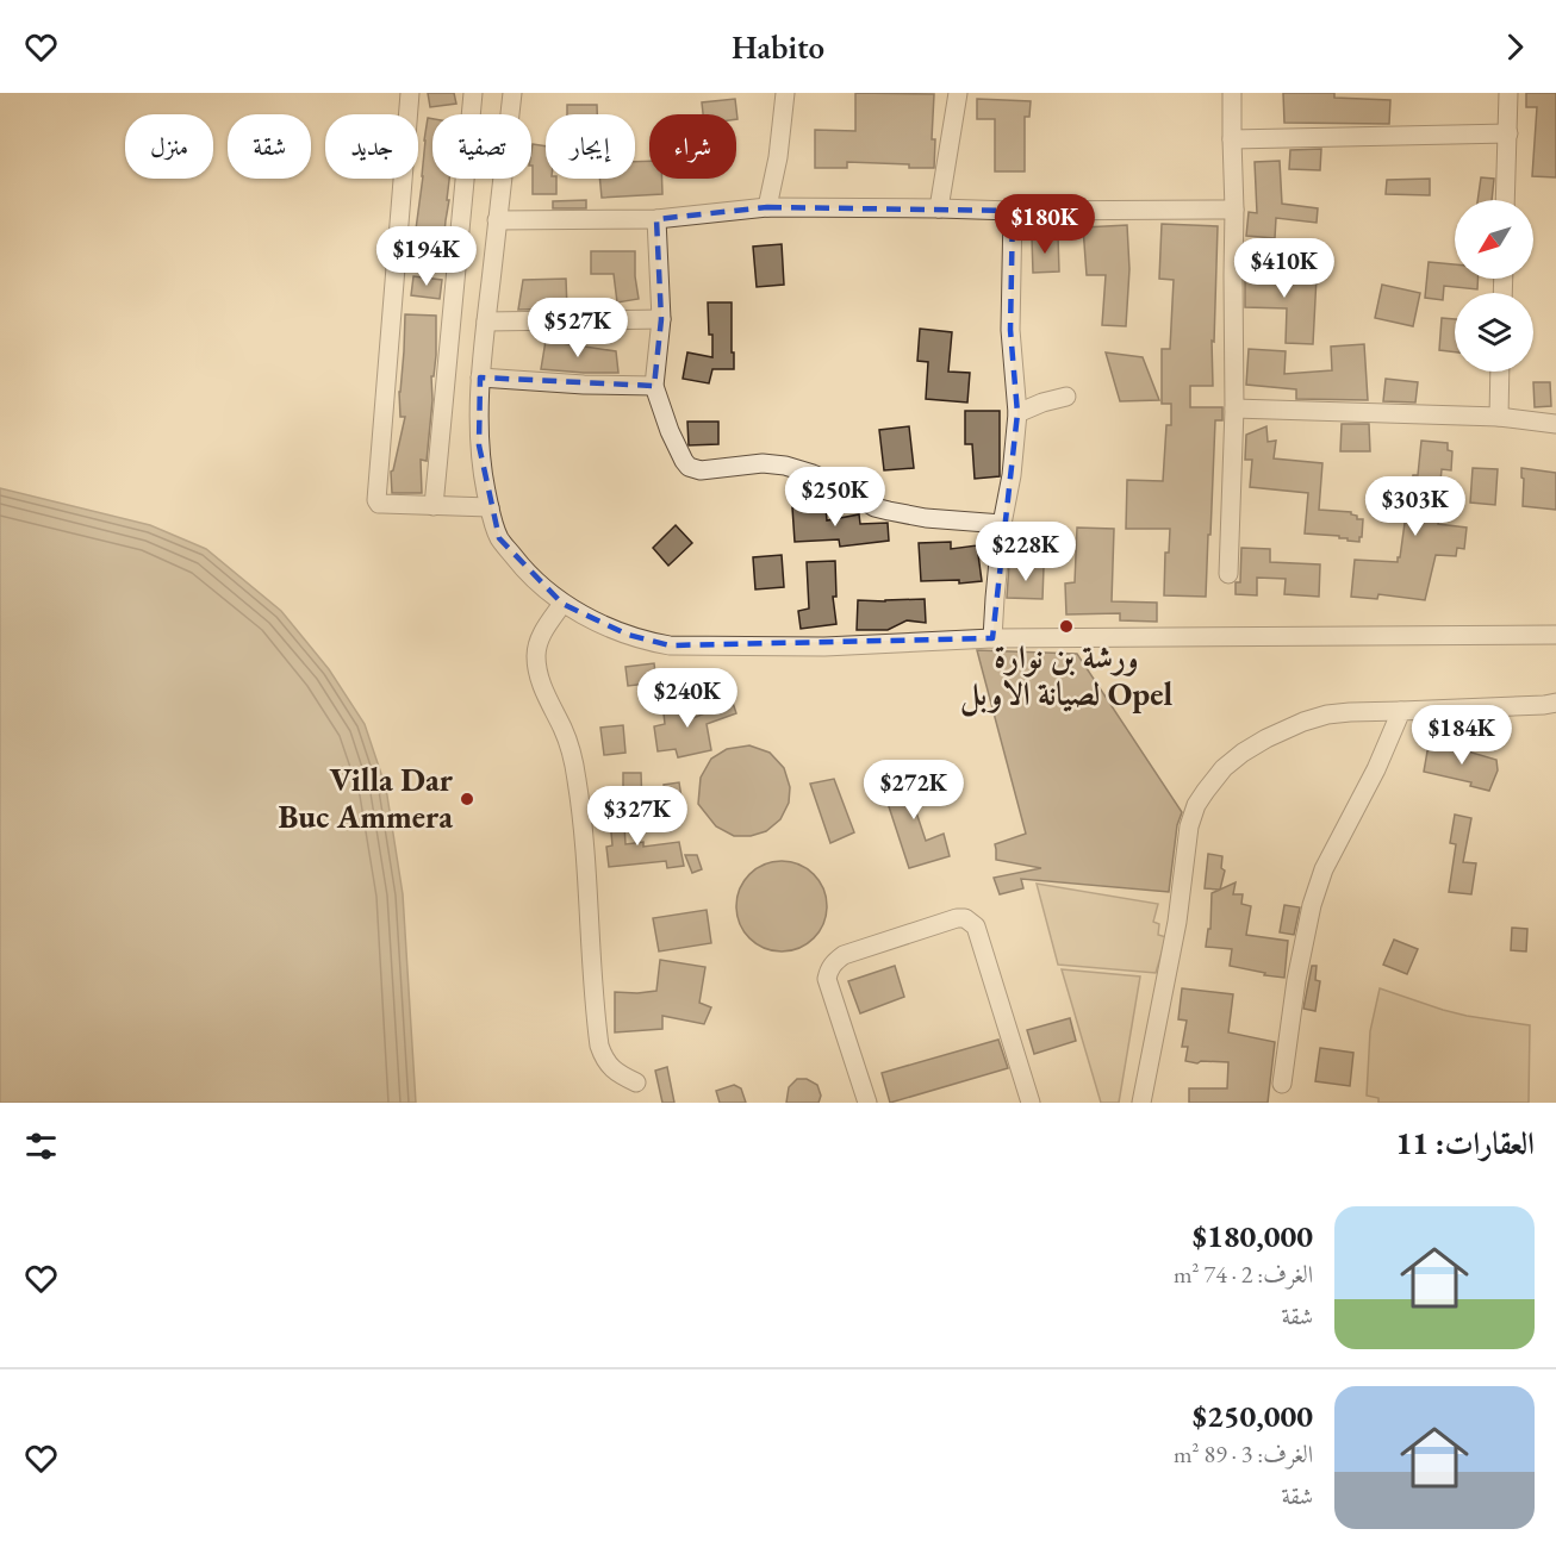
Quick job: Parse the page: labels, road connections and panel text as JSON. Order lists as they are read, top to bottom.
{
  "places": ["ورشة بن نوارة لصيانة الاوبل Opel", "Villa Dar Buc Ammera"],
  "north": "bottom left",
  "page": {
    "header": "Habito",
    "chip": [
      "شراء",
      "إيجار",
      "تصفية",
      "جديد",
      "شقة",
      "منزل"
    ],
    "price": [
      "$180K",
      "$194K",
      "$410K",
      "$527K",
      "$250K",
      "$303K",
      "$228K",
      "$240K",
      "$184K",
      "$272K",
      "$327K"
    ],
    "heading": "العقارات: 11",
    "list": [
      {
        "name": "$180,000",
        "note": "الغرف: 2 · 74 m² · شقة"
      },
      {
        "name": "$250,000",
        "note": "الغرف: 3 · 89 m² · شقة"
      }
    ]
  }
}
